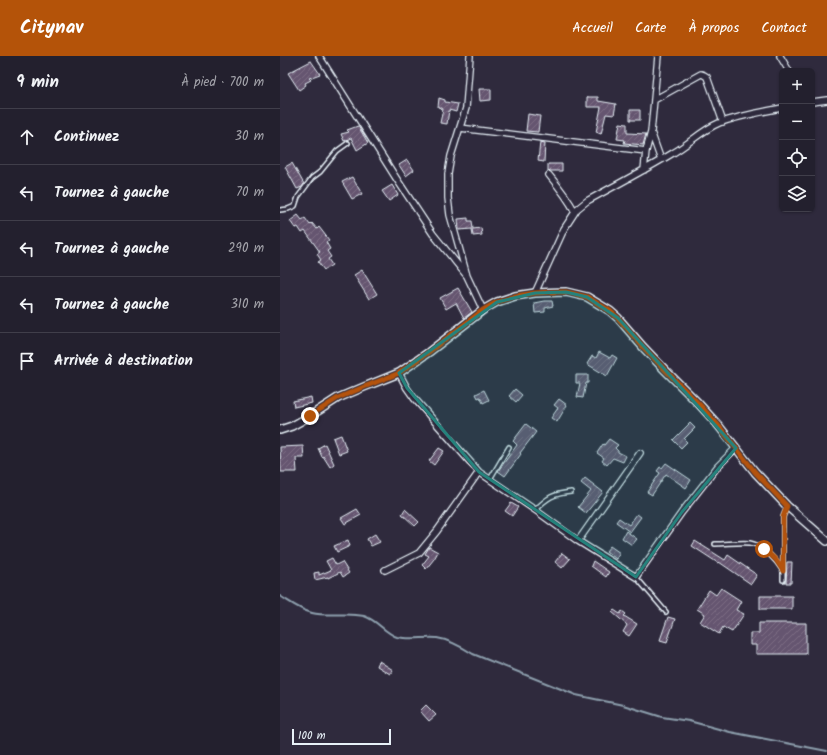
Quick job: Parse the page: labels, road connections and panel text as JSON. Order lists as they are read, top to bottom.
{
  "scale_bar": "100 m",
  "page": {
    "header": "Citynav",
    "nav": [
      "Accueil",
      "Carte",
      "À propos",
      "Contact"
    ],
    "heading": ["9 min", "À pied · 700 m"],
    "map_buttons": ["+", "−"],
    "list": [
      ["Continuez", "30 m"],
      ["Tournez à gauche", "70 m"],
      ["Tournez à gauche", "290 m"],
      ["Tournez à gauche", "310 m"],
      "Arrivée à destination"
    ],
    "scale": "100 m"
  }
}
